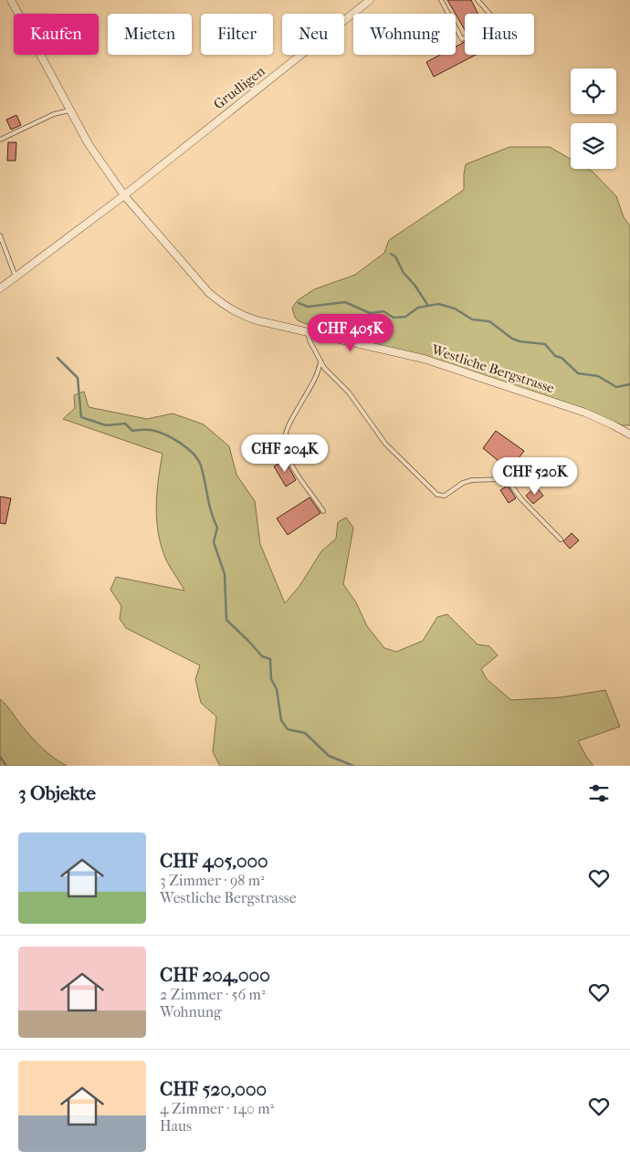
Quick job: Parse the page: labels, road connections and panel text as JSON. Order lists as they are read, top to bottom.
{
  "streets": {
    "street": ["Grudligen", "Westliche Bergstrasse"]
  },
  "crossings": [
    ["Grudligen", "Westliche Bergstrasse"]
  ],
  "page": {
    "chip": [
      "Kaufen",
      "Mieten",
      "Filter",
      "Neu",
      "Wohnung",
      "Haus"
    ],
    "price": ["CHF 405K", "CHF 204K", "CHF 520K"],
    "heading": "3 Objekte",
    "list": [
      {
        "name": "CHF 405,000",
        "note": "3 Zimmer · 98 m² · Westliche Bergstrasse"
      },
      {
        "name": "CHF 204,000",
        "note": "2 Zimmer · 56 m² · Wohnung"
      },
      {
        "name": "CHF 520,000",
        "note": "4 Zimmer · 140 m² · Haus"
      }
    ]
  }
}
